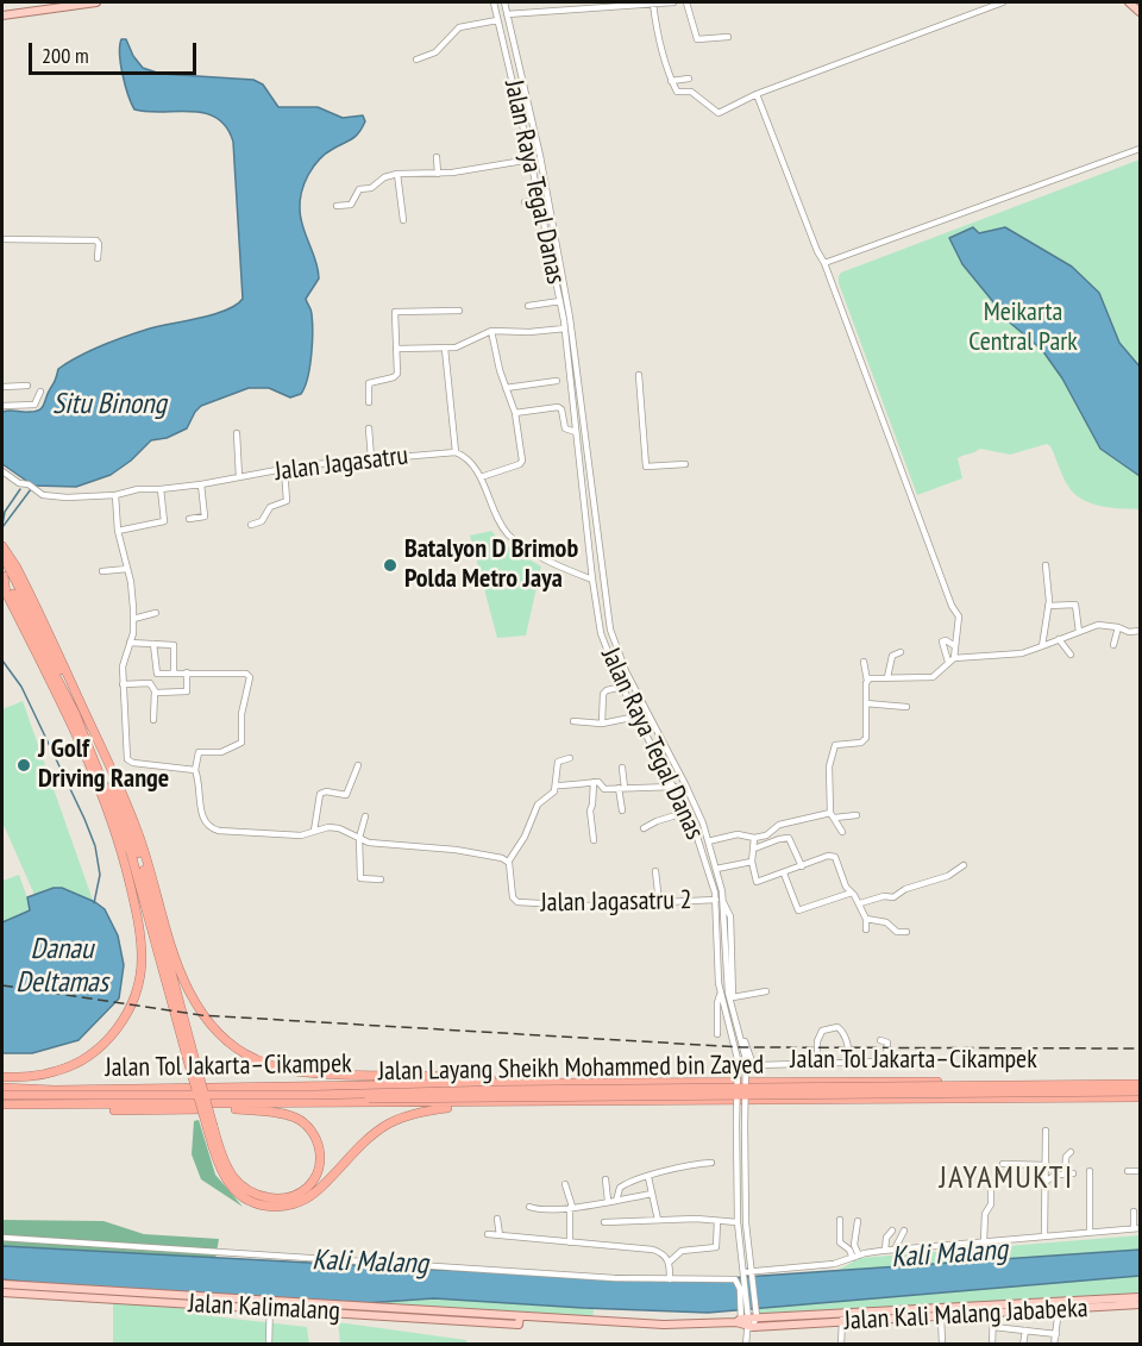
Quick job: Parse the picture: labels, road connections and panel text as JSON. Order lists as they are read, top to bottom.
{
  "streets": {
    "highway": ["Jalan Tol Jakarta–Cikampek", "Jalan Layang Sheikh Mohammed bin Zayed"],
    "main road": ["Jalan Kalimalang", "Jalan Kali Malang Jababeka"],
    "street": ["Jalan Raya Tegal Danas", "Jalan Jagasatru", "Jalan Jagasatru 2"]
  },
  "crossings": [
    ["Jalan Raya Tegal Danas", "Jalan Jagasatru 2"],
    ["Jalan Raya Tegal Danas", "Jalan Kalimalang"],
    ["Jalan Raya Tegal Danas", "Jalan Kali Malang Jababeka"],
    ["Jalan Tol Jakarta–Cikampek", "Jalan Layang Sheikh Mohammed bin Zayed"],
    ["Jalan Kalimalang", "Jalan Kali Malang Jababeka"]
  ],
  "districts": ["JAYAMUKTI"],
  "water": ["Situ Binong", "Danau Deltamas", "Kali Malang"],
  "parks": ["Meikarta Central Park"],
  "places": ["Batalyon D Brimob Polda Metro Jaya", "J Golf Driving Range"],
  "scale_bar": "200 m"
}
